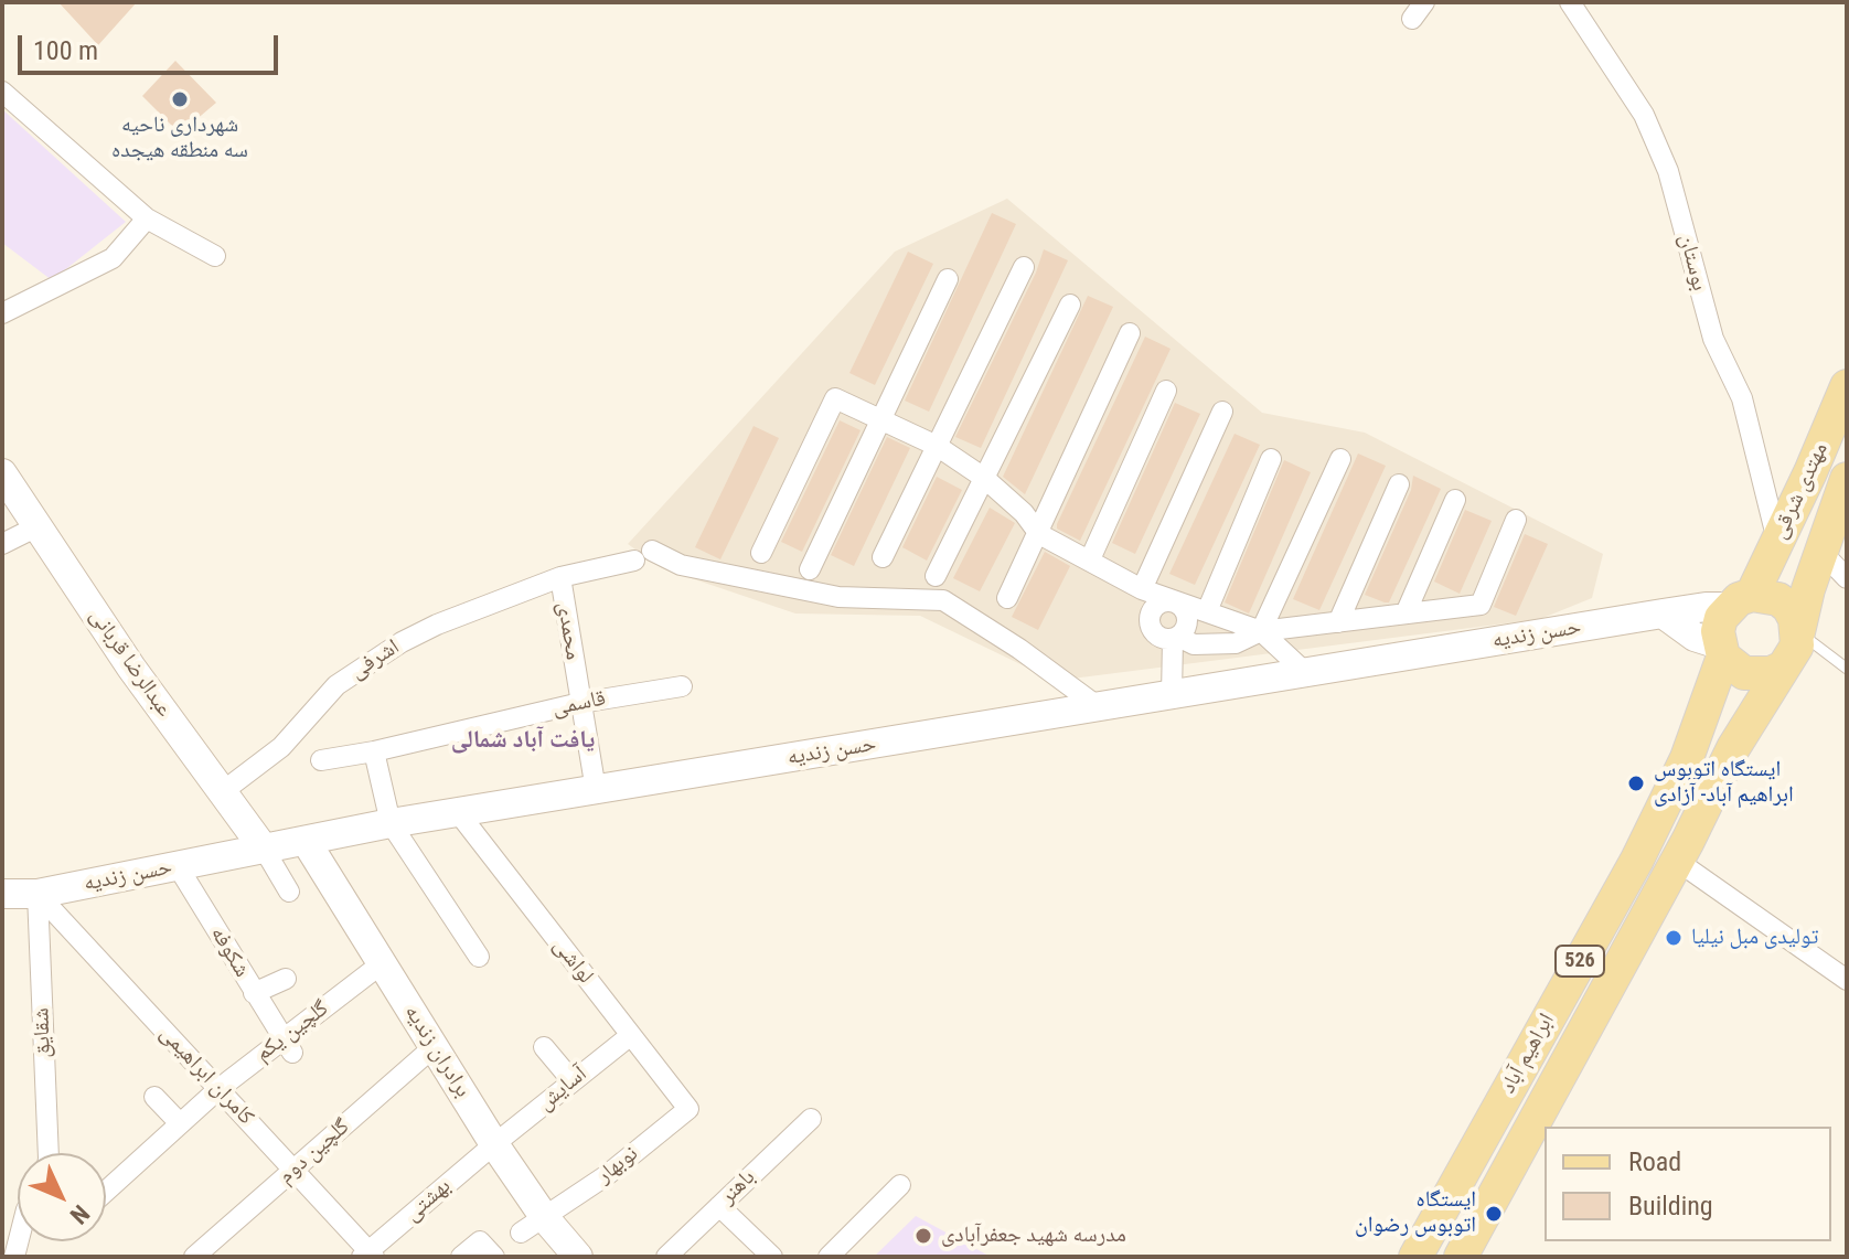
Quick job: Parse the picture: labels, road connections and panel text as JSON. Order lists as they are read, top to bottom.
{
  "streets": {
    "main road": ["مهتدی شرقی", "526", "ابراهیم آباد"],
    "street": [
      "بوستان",
      "محمدی",
      "حسن زندیه",
      "اشرفی",
      "عبدالرضا قربانی",
      "قاسمی",
      "شکوفه",
      "لواشی",
      "گلچین یکم",
      "شقایق",
      "برادران زندیه",
      "کامران ابراهیمی",
      "آسایش",
      "گلچین دوم",
      "نوبهار",
      "باهنر",
      "بهشتی"
    ]
  },
  "crossings": [
    ["بوستان", "مهتدی شرقی"],
    ["مهتدی شرقی", "حسن زندیه"],
    ["مهتدی شرقی", "ابراهیم آباد"],
    ["محمدی", "حسن زندیه"],
    ["محمدی", "اشرفی"],
    ["محمدی", "قاسمی"],
    ["حسن زندیه", "اشرفی"],
    ["حسن زندیه", "عبدالرضا قربانی"],
    ["حسن زندیه", "شکوفه"],
    ["حسن زندیه", "لواشی"],
    ["حسن زندیه", "شقایق"],
    ["حسن زندیه", "برادران زندیه"],
    ["حسن زندیه", "ابراهیم آباد"],
    ["حسن زندیه", "کامران ابراهیمی"],
    ["اشرفی", "عبدالرضا قربانی"],
    ["شکوفه", "گلچین یکم"],
    ["لواشی", "آسایش"],
    ["لواشی", "نوبهار"],
    ["گلچین یکم", "برادران زندیه"],
    ["گلچین یکم", "کامران ابراهیمی"],
    ["شقایق", "کامران ابراهیمی"],
    ["برادران زندیه", "آسایش"],
    ["برادران زندیه", "گلچین دوم"],
    ["برادران زندیه", "نوبهار"],
    ["برادران زندیه", "بهشتی"],
    ["کامران ابراهیمی", "گلچین دوم"],
    ["کامران ابراهیمی", "بهشتی"],
    ["آسایش", "بهشتی"]
  ],
  "districts": ["یافت آباد شمالی"],
  "places": [
    "شهرداری ناحیه سه منطقه هیجده",
    "ایستگاه اتوبوس ابراهیم آباد- آزادی",
    "تولیدی مبل نیلیا",
    "ایستگاه اتوبوس رضوان",
    "مدرسه شهید جعفرآبادی"
  ],
  "legend": ["Road", "Building"],
  "scale_bar": "100 m",
  "north": "bottom right"
}
